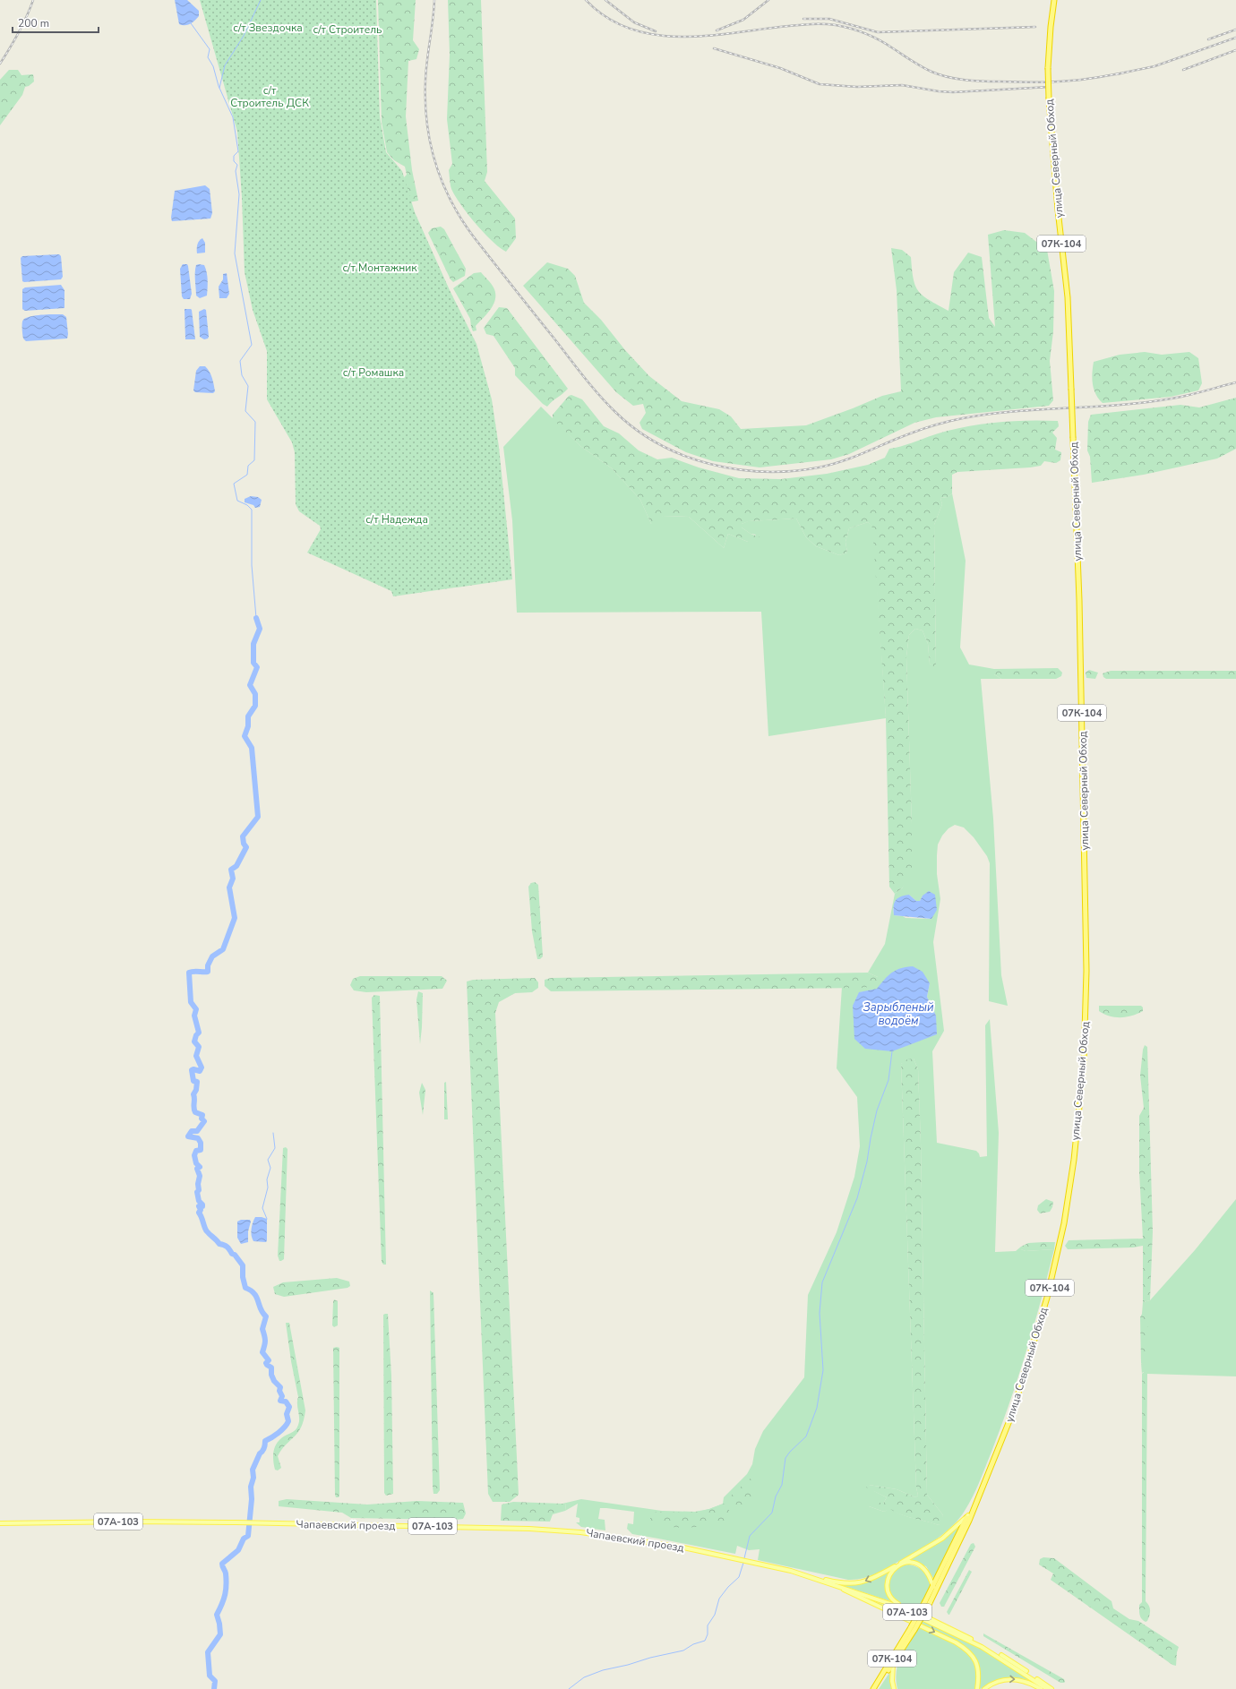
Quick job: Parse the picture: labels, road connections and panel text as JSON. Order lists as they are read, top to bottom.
{
  "streets": {
    "highway": ["улица Северный Обход", "07К-104"],
    "main road": ["07А-103", "Чапаевский проезд"]
  },
  "crossings": [
    ["улица Северный Обход", "07К-104"],
    ["07А-103", "Чапаевский проезд"]
  ],
  "water": ["Зарыбленый водоём"],
  "parks": [
    "с/т Звездочка",
    "с/т Строитель",
    "с/т Строитель ДСК",
    "с/т Монтажник",
    "с/т Ромашка",
    "с/т Надежда"
  ],
  "scale_bar": "200 m"
}
